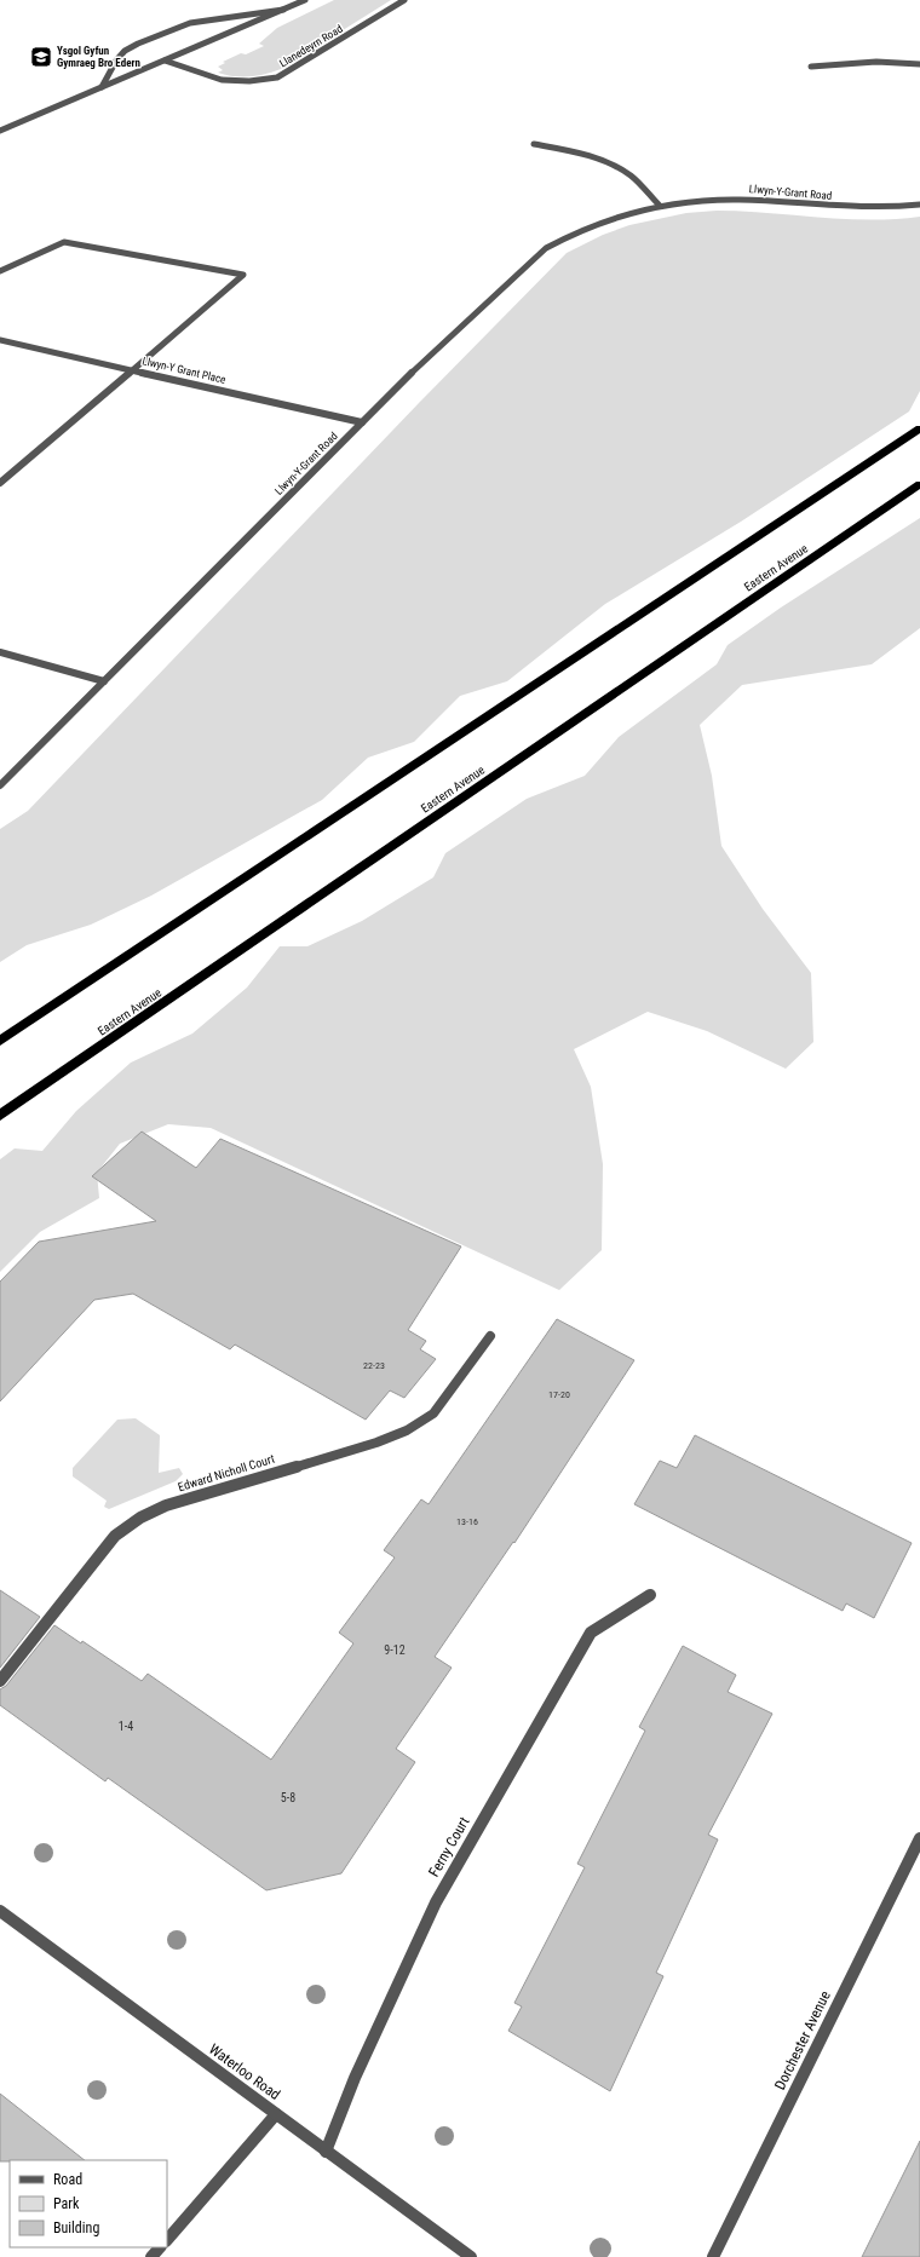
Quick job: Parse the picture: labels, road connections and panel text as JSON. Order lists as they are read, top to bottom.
{
  "streets": {
    "highway": ["Eastern Avenue"],
    "street": [
      "Llanedeyrn Road",
      "Llwyn-Y-Grant Road",
      "Llwyn-Y Grant Place",
      "Edward Nicholl Court",
      "Ferny Court",
      "Dorchester Avenue",
      "Waterloo Road"
    ]
  },
  "crossings": [
    ["Llwyn-Y-Grant Road", "Llwyn-Y Grant Place"],
    ["Ferny Court", "Waterloo Road"]
  ],
  "places": {
    "school or university": ["Ysgol Gyfun Gymraeg Bro Edern"]
  },
  "house_numbers": [
    "22-23",
    "17-20",
    "13-16",
    "9-12",
    "1-4",
    "5-8"
  ],
  "legend": ["Road", "Park", "Building"]
}
